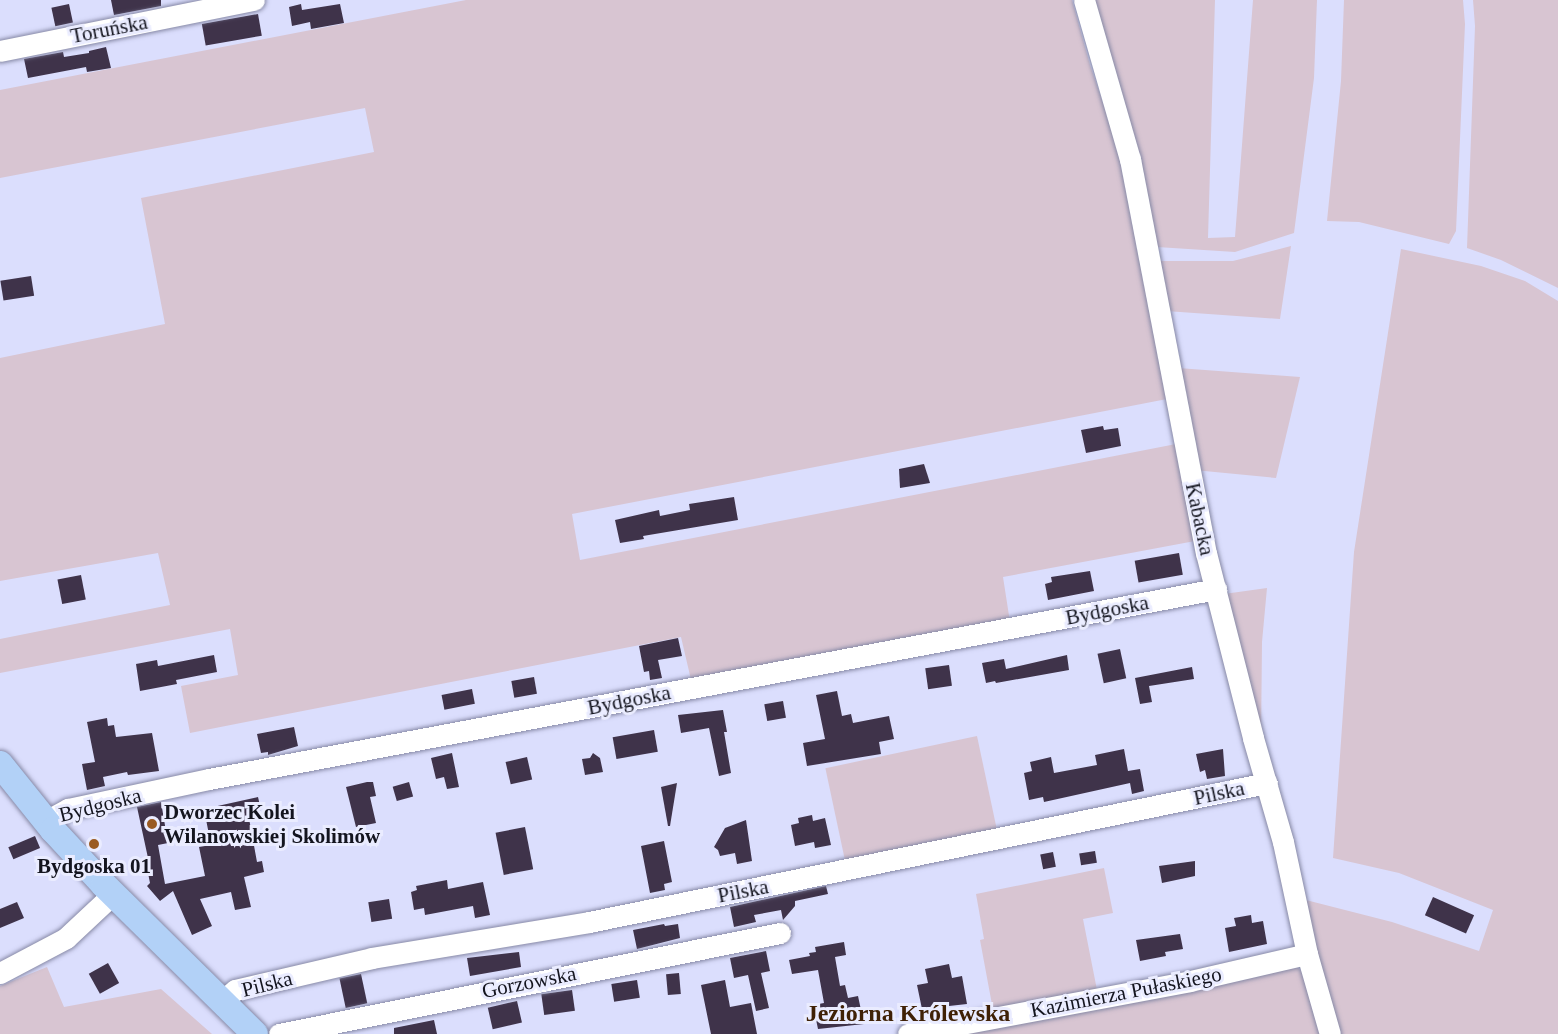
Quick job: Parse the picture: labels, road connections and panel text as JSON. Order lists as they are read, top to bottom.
{
  "streets": {
    "street": [
      "Toruńska",
      "Kabacka",
      "Bydgoska",
      "Pilska",
      "Gorzowska",
      "Kazimierza Pułaskiego"
    ]
  },
  "crossings": [
    ["Kabacka", "Bydgoska"],
    ["Kabacka", "Pilska"],
    ["Kabacka", "Kazimierza Pułaskiego"]
  ],
  "districts": ["Jeziorna Królewska"],
  "places": ["Dworzec Kolei Wilanowskiej Skolimów", "Bydgoska 01"]
}
